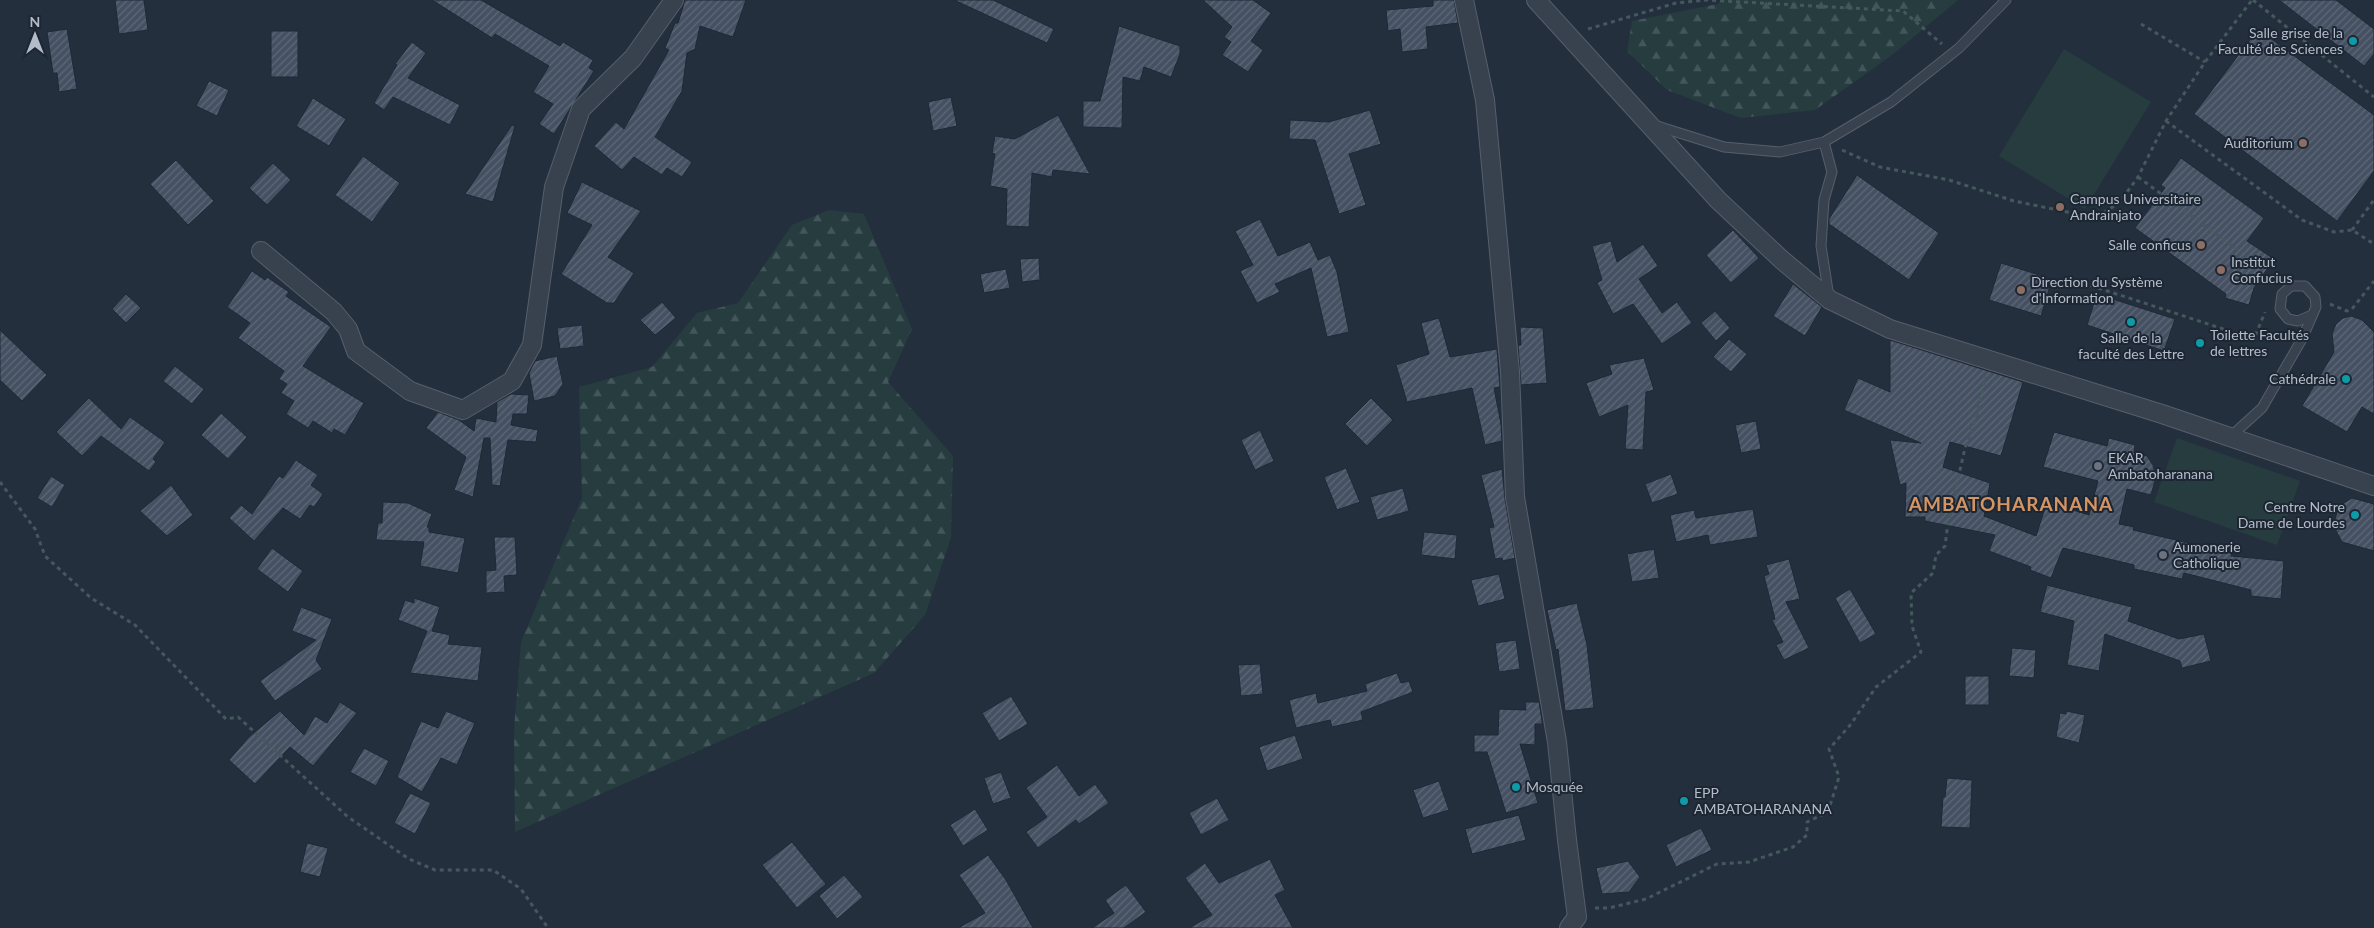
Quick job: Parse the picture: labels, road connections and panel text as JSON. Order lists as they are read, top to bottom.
{
  "districts": ["AMBATOHARANANA"],
  "places": [
    "Salle grise de la Faculté des Sciences",
    "Auditorium",
    "Campus Universitaire Andrainjato",
    "Salle conficus",
    "Institut Confucius",
    "Direction du Système d'Information",
    "Salle de la faculté des Lettre",
    "Toilette Facultés de lettres",
    "Cathédrale",
    "EKAR Ambatoharanana",
    "Centre Notre Dame de Lourdes",
    "Aumonerie Catholique",
    "Mosquée",
    "EPP AMBATOHARANANA"
  ],
  "north": "top"
}
